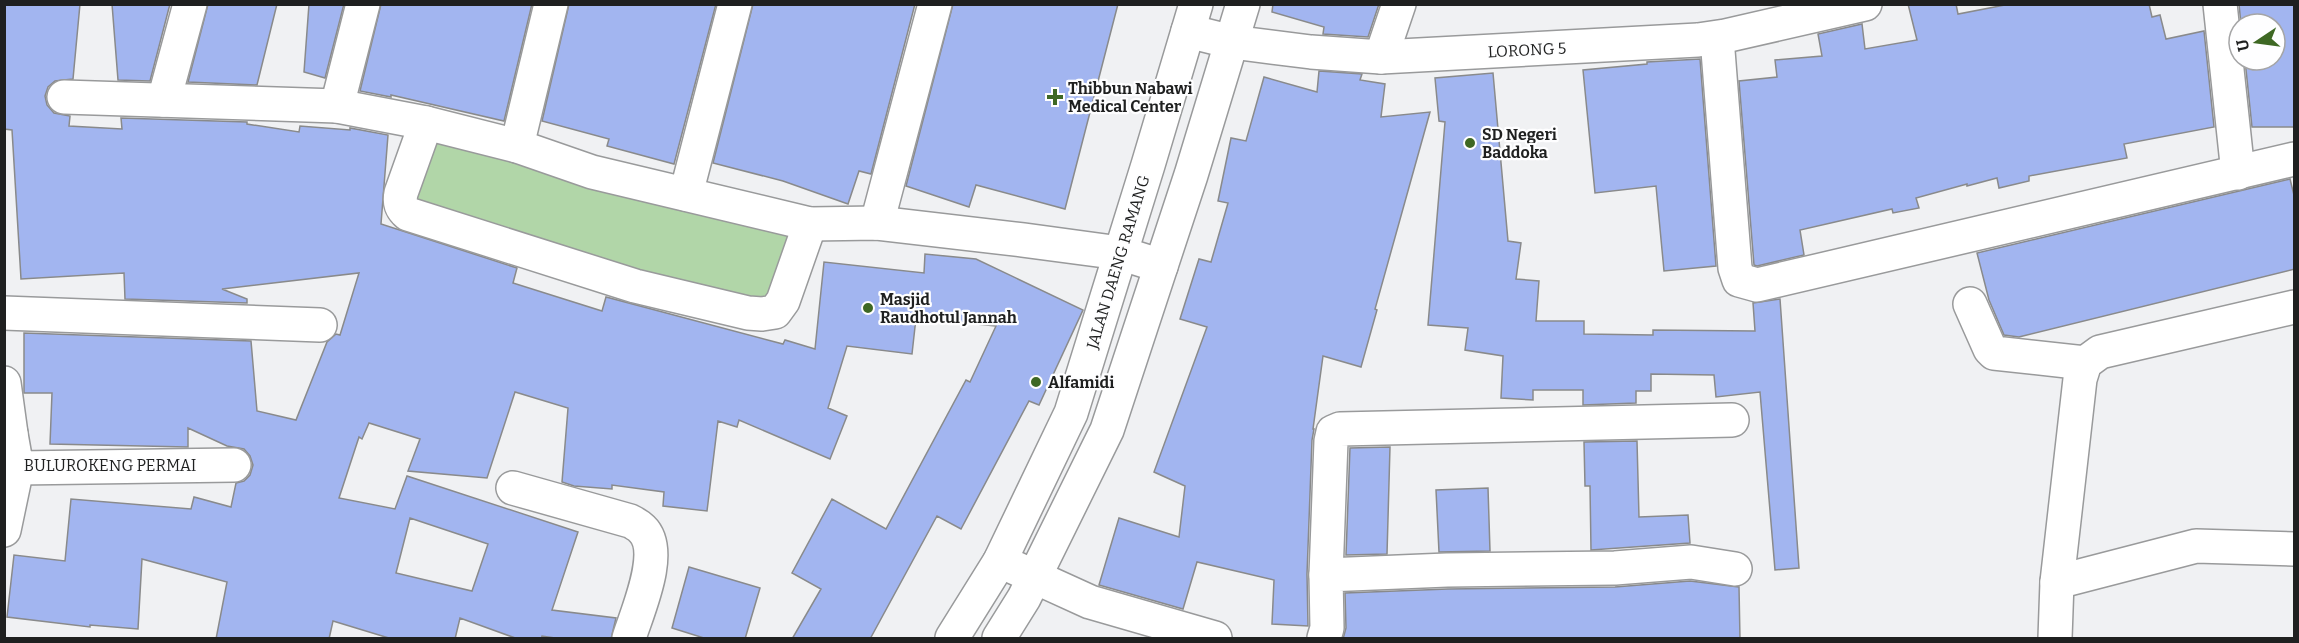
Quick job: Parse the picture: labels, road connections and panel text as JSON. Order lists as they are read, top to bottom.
{
  "streets": {
    "street": ["LORONG 5", "JALAN DAENG RAMANG", "BULUROKENG PERMAI"]
  },
  "crossings": [
    ["LORONG 5", "JALAN DAENG RAMANG"]
  ],
  "places": {
    "health": ["Thibbun Nabawi Medical Center"],
    "other": ["SD Negeri Baddoka", "Masjid Raudhotul Jannah", "Alfamidi"]
  },
  "north": "left"
}
